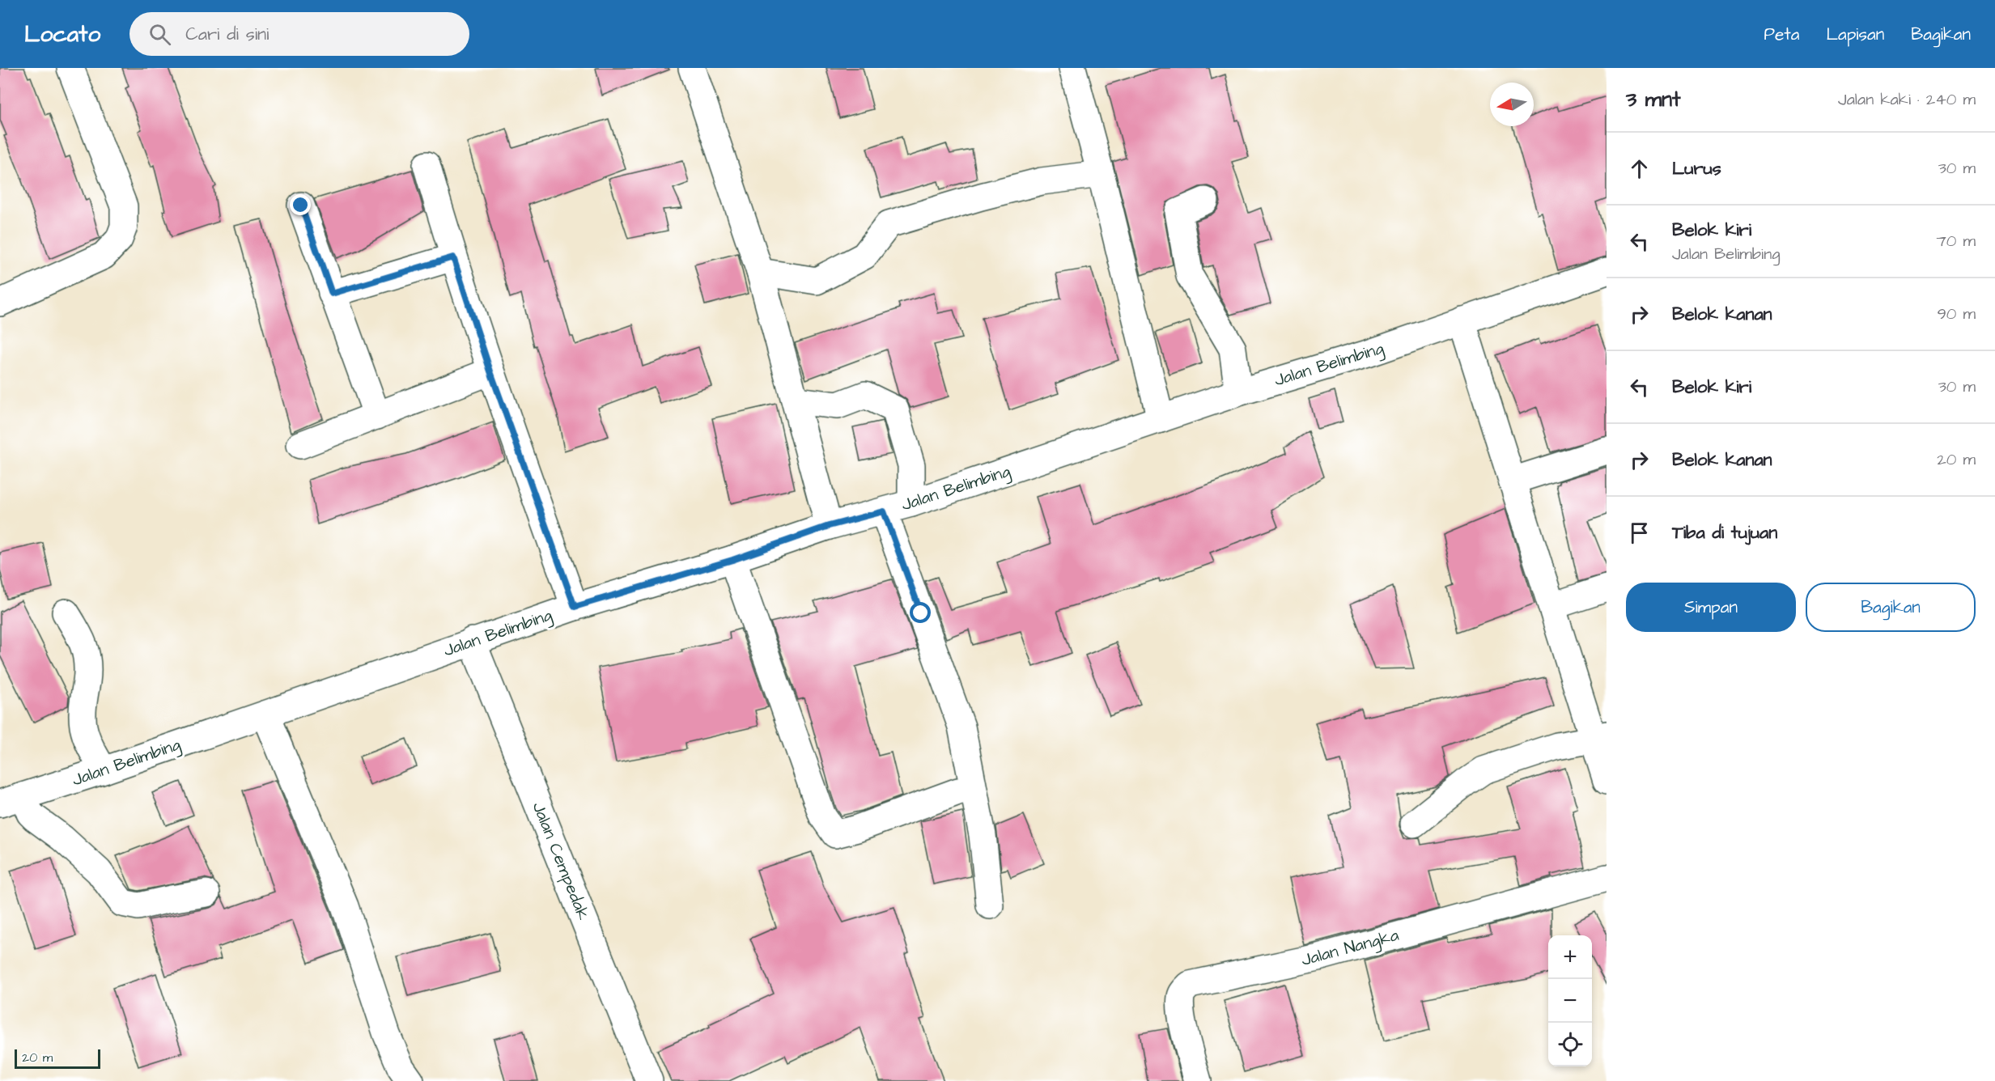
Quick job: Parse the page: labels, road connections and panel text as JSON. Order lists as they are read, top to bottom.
{
  "streets": {
    "street": ["Jalan Belimbing", "Jalan Cempedak", "Jalan Nangka"]
  },
  "crossings": [
    ["Jalan Belimbing", "Jalan Cempedak"]
  ],
  "scale_bar": "20 m",
  "north": "left",
  "page": {
    "header": "Locato",
    "search": "Cari di sini",
    "nav": ["Peta", "Lapisan", "Bagikan"],
    "heading": ["3 mnt", "Jalan kaki · 240 m"],
    "list": [
      ["Lurus", "30 m"],
      ["Belok kiri", "Jalan Belimbing", "70 m"],
      ["Belok kanan", "90 m"],
      ["Belok kiri", "30 m"],
      ["Belok kanan", "20 m"],
      "Tiba di tujuan"
    ],
    "buttons": ["Simpan", "Bagikan"],
    "map_buttons": ["+", "−"],
    "scale": "20 m"
  }
}
